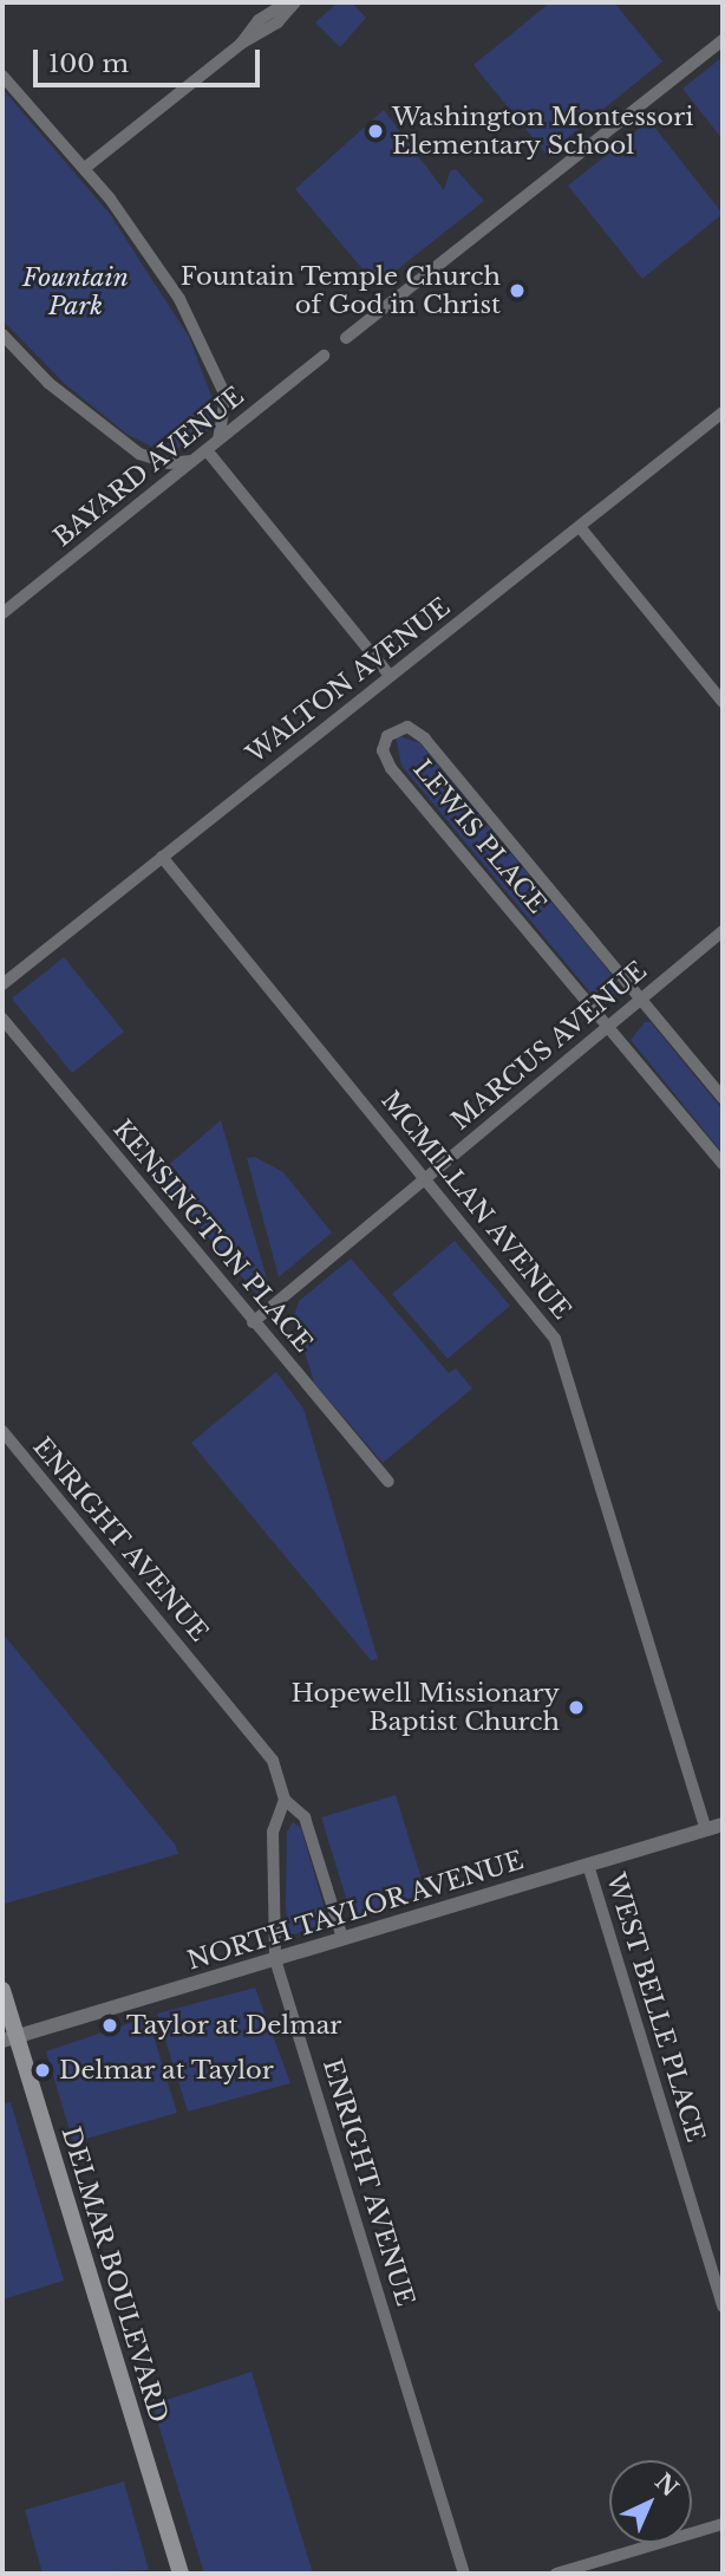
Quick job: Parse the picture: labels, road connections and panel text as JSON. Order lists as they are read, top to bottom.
{
  "streets": {
    "main road": ["DELMAR BOULEVARD"],
    "street": [
      "BAYARD AVENUE",
      "WALTON AVENUE",
      "LEWIS PLACE",
      "MARCUS AVENUE",
      "MCMILLAN AVENUE",
      "KENSINGTON PLACE",
      "ENRIGHT AVENUE",
      "NORTH TAYLOR AVENUE",
      "WEST BELLE PLACE"
    ]
  },
  "crossings": [
    ["WALTON AVENUE", "MCMILLAN AVENUE"],
    ["LEWIS PLACE", "MARCUS AVENUE"],
    ["MARCUS AVENUE", "MCMILLAN AVENUE"],
    ["MARCUS AVENUE", "KENSINGTON PLACE"],
    ["MCMILLAN AVENUE", "NORTH TAYLOR AVENUE"],
    ["ENRIGHT AVENUE", "NORTH TAYLOR AVENUE"],
    ["NORTH TAYLOR AVENUE", "WEST BELLE PLACE"],
    ["NORTH TAYLOR AVENUE", "DELMAR BOULEVARD"]
  ],
  "parks": ["Fountain Park"],
  "places": [
    "Washington Montessori Elementary School",
    "Fountain Temple Church of God in Christ",
    "Hopewell Missionary Baptist Church",
    "Taylor at Delmar",
    "Delmar at Taylor"
  ],
  "scale_bar": "100 m",
  "north": "top right"
}
